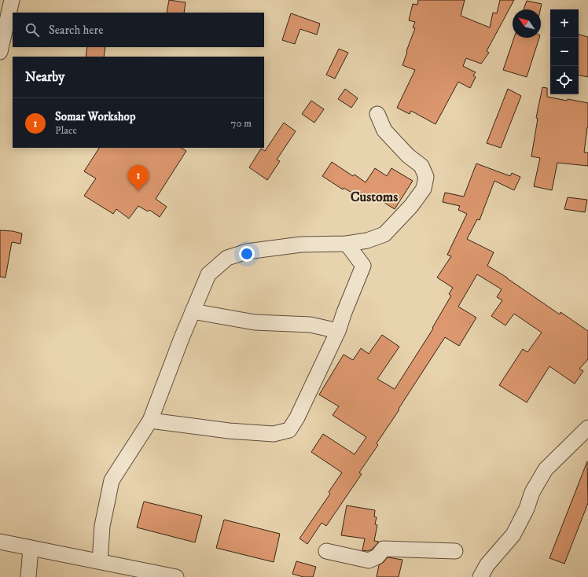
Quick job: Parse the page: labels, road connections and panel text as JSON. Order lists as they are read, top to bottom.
{
  "districts": ["Customs"],
  "north": "top left",
  "page": {
    "map_buttons": ["+", "−"],
    "search": "Search here",
    "heading": "Nearby",
    "list": [
      {
        "mark": "1",
        "name": "Somar Workshop",
        "note": "Place",
        "value": "70 m"
      }
    ],
    "pins": "1"
  }
}
